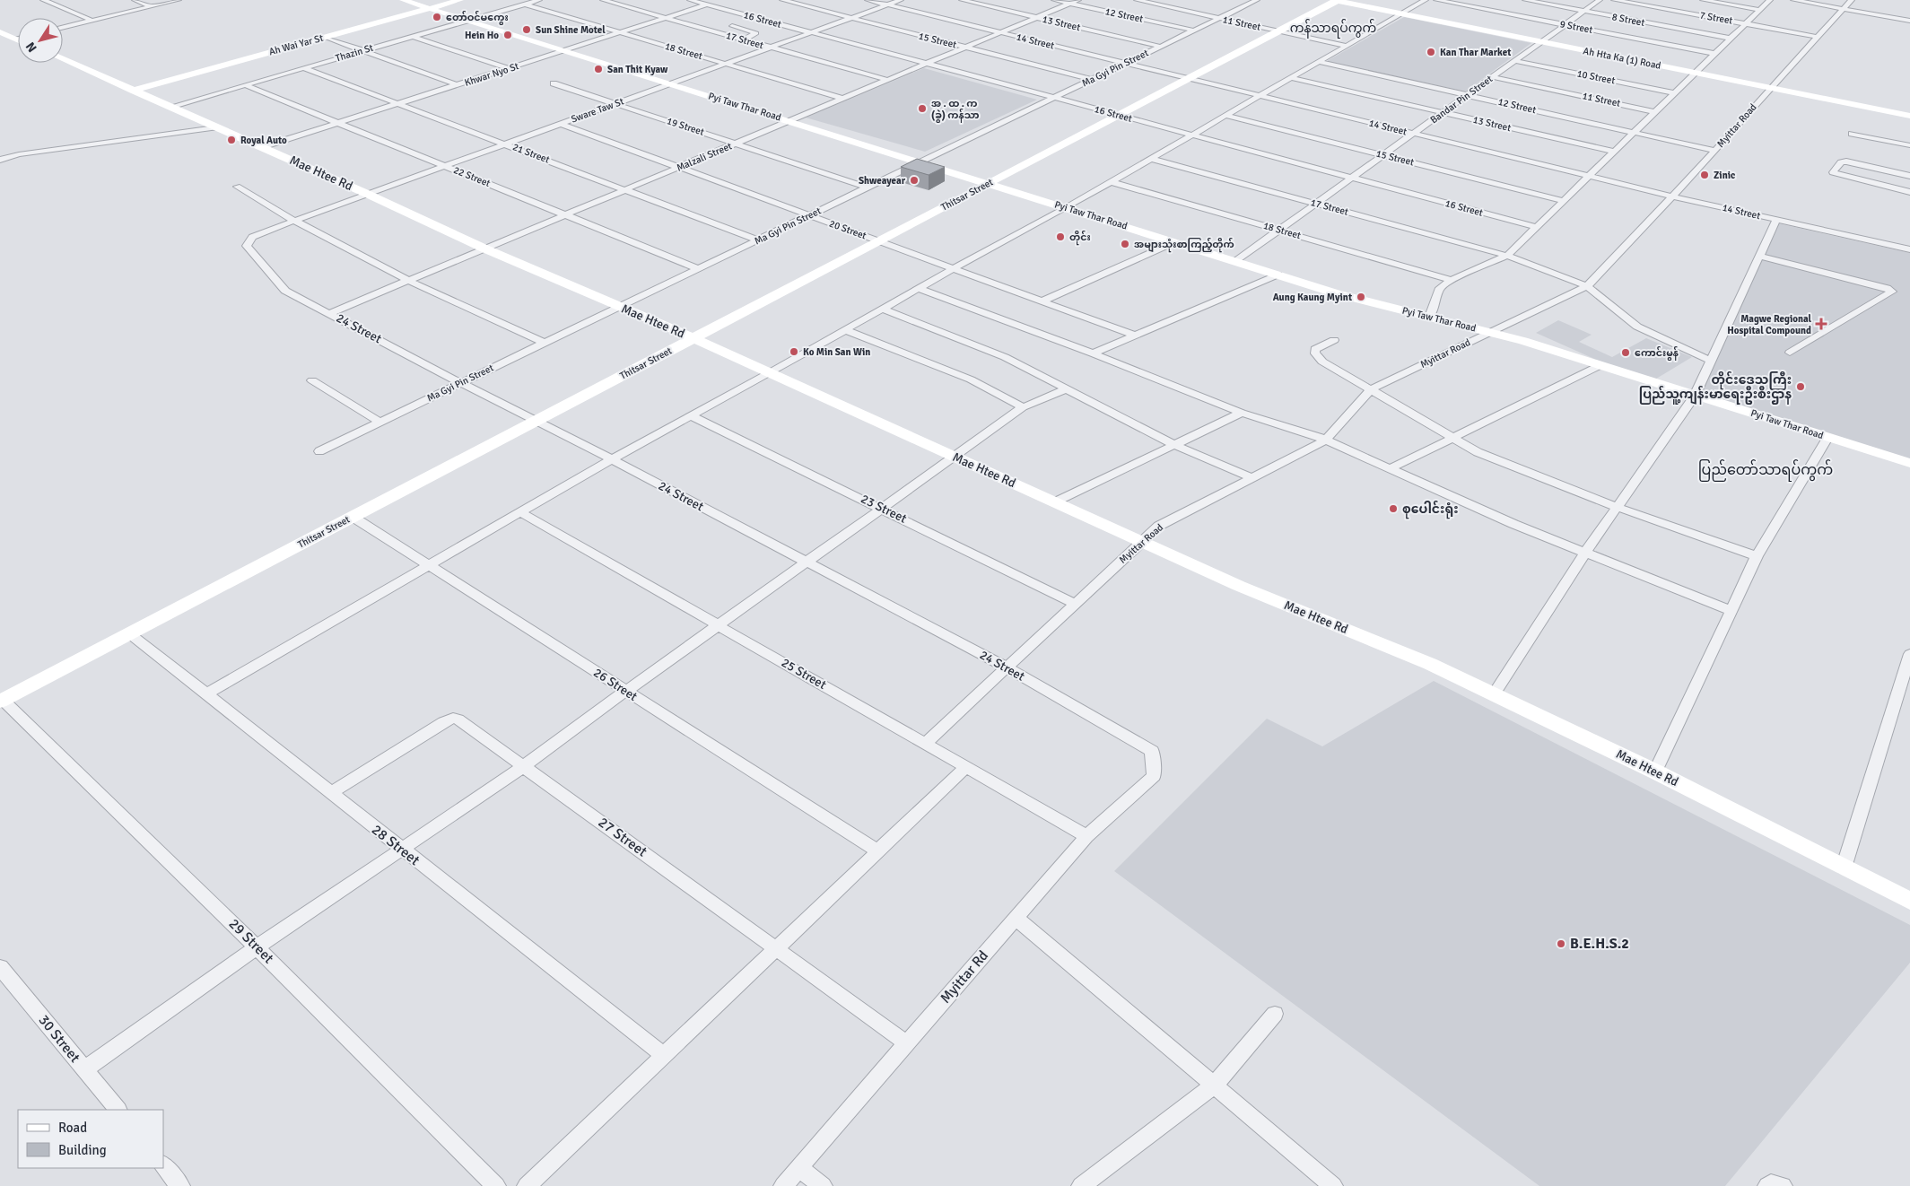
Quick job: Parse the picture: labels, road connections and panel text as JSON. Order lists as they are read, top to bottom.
{
  "streets": {
    "street": [
      "12 Street",
      "7 Street",
      "16 Street",
      "8 Street",
      "13 Street",
      "11 Street",
      "9 Street",
      "17 Street",
      "15 Street",
      "14 Street",
      "Ah Wai Yar St",
      "18 Street",
      "Thazin St",
      "Ah Hta Ka (1) Road",
      "Ma Gyi Pin Street",
      "Khwar Nyo St",
      "10 Street",
      "Bandar Pin Street",
      "Pyi Taw Thar Road",
      "Sware Taw St",
      "Myittar Road",
      "19 Street",
      "21 Street",
      "Malzali Street",
      "Mae Htee Rd",
      "22 Street",
      "Thitsar Street",
      "20 Street",
      "24 Street",
      "23 Street",
      "25 Street",
      "26 Street",
      "27 Street",
      "28 Street",
      "29 Street",
      "Myittar Rd",
      "30 Street"
    ]
  },
  "crossings": [
    ["12 Street", "Ma Gyi Pin Street"],
    ["12 Street", "Bandar Pin Street"],
    ["12 Street", "Myittar Road"],
    ["12 Street", "Malzali Street"],
    ["7 Street", "Myittar Road"],
    ["16 Street", "Ma Gyi Pin Street"],
    ["16 Street", "Khwar Nyo St"],
    ["16 Street", "Bandar Pin Street"],
    ["16 Street", "Sware Taw St"],
    ["16 Street", "Malzali Street"],
    ["16 Street", "Thitsar Street"],
    ["8 Street", "Bandar Pin Street"],
    ["13 Street", "Ma Gyi Pin Street"],
    ["13 Street", "Bandar Pin Street"],
    ["13 Street", "Malzali Street"],
    ["11 Street", "Ma Gyi Pin Street"],
    ["11 Street", "Bandar Pin Street"],
    ["11 Street", "Thitsar Street"],
    ["9 Street", "Bandar Pin Street"],
    ["17 Street", "Khwar Nyo St"],
    ["17 Street", "Bandar Pin Street"],
    ["17 Street", "Sware Taw St"],
    ["17 Street", "Myittar Road"],
    ["17 Street", "Malzali Street"],
    ["15 Street", "Ma Gyi Pin Street"],
    ["15 Street", "Bandar Pin Street"],
    ["15 Street", "Sware Taw St"],
    ["15 Street", "Malzali Street"],
    ["14 Street", "Ma Gyi Pin Street"],
    ["14 Street", "Bandar Pin Street"],
    ["14 Street", "Sware Taw St"],
    ["14 Street", "Myittar Road"],
    ["14 Street", "Malzali Street"],
    ["14 Street", "Thitsar Street"],
    ["Ah Wai Yar St", "Pyi Taw Thar Road"],
    ["Ah Wai Yar St", "Mae Htee Rd"],
    ["18 Street", "Thazin St"],
    ["18 Street", "Khwar Nyo St"],
    ["18 Street", "Bandar Pin Street"],
    ["18 Street", "Sware Taw St"],
    ["18 Street", "Malzali Street"],
    ["Thazin St", "Pyi Taw Thar Road"],
    ["Thazin St", "21 Street"],
    ["Thazin St", "Mae Htee Rd"],
    ["Thazin St", "22 Street"],
    ["Ah Hta Ka (1) Road", "Bandar Pin Street"],
    ["Ah Hta Ka (1) Road", "Myittar Road"],
    ["Ah Hta Ka (1) Road", "Thitsar Street"],
    ["Ma Gyi Pin Street", "Pyi Taw Thar Road"],
    ["Ma Gyi Pin Street", "19 Street"],
    ["Ma Gyi Pin Street", "21 Street"],
    ["Ma Gyi Pin Street", "Mae Htee Rd"],
    ["Ma Gyi Pin Street", "22 Street"],
    ["Ma Gyi Pin Street", "20 Street"],
    ["Ma Gyi Pin Street", "24 Street"],
    ["Khwar Nyo St", "Pyi Taw Thar Road"],
    ["Khwar Nyo St", "21 Street"],
    ["Khwar Nyo St", "Mae Htee Rd"],
    ["Khwar Nyo St", "22 Street"],
    ["10 Street", "Bandar Pin Street"],
    ["Bandar Pin Street", "Pyi Taw Thar Road"],
    ["Pyi Taw Thar Road", "Sware Taw St"],
    ["Pyi Taw Thar Road", "Myittar Road"],
    ["Pyi Taw Thar Road", "Malzali Street"],
    ["Pyi Taw Thar Road", "Thitsar Street"],
    ["Sware Taw St", "19 Street"],
    ["Sware Taw St", "21 Street"],
    ["Sware Taw St", "Mae Htee Rd"],
    ["Sware Taw St", "22 Street"],
    ["Sware Taw St", "20 Street"],
    ["Sware Taw St", "24 Street"],
    ["Myittar Road", "Mae Htee Rd"],
    ["Myittar Road", "24 Street"],
    ["Myittar Road", "23 Street"],
    ["Myittar Road", "25 Street"],
    ["19 Street", "Malzali Street"],
    ["21 Street", "Malzali Street"],
    ["Malzali Street", "Mae Htee Rd"],
    ["Malzali Street", "22 Street"],
    ["Malzali Street", "20 Street"],
    ["Malzali Street", "24 Street"],
    ["Mae Htee Rd", "Thitsar Street"],
    ["Thitsar Street", "20 Street"],
    ["Thitsar Street", "24 Street"],
    ["Thitsar Street", "26 Street"],
    ["Thitsar Street", "28 Street"],
    ["Thitsar Street", "29 Street"],
    ["24 Street", "Myittar Rd"],
    ["25 Street", "Myittar Rd"],
    ["27 Street", "28 Street"],
    ["27 Street", "Myittar Rd"]
  ],
  "districts": ["ကန်သာရပ်ကွက်", "ပြည်တော်သာရပ်ကွက်"],
  "places": {
    "other": [
      "တော်ဝင်မကွေး",
      "Sun Shine Motel",
      "Hein Ho",
      "Kan Thar Market",
      "San Thit Kyaw",
      "အ . ထ . က (ခွဲ) ကန်သာ",
      "Royal Auto",
      "Zinic",
      "Shweayear",
      "တိုင်း",
      "အများသုံးစာကြည့်တိုက်",
      "Aung Kaung Myint",
      "Ko Min San Win",
      "ကောင်းမွန်",
      "တိုင်းဒေသကြီး ပြည်သူ့ကျန်းမာရေးဦးစီးဌာန",
      "စုပေါင်းရုံး",
      "B.E.H.S.2"
    ],
    "health": ["Magwe Regional Hospital Compound"]
  },
  "legend": ["Road", "Building"],
  "north": "bottom left"
}
